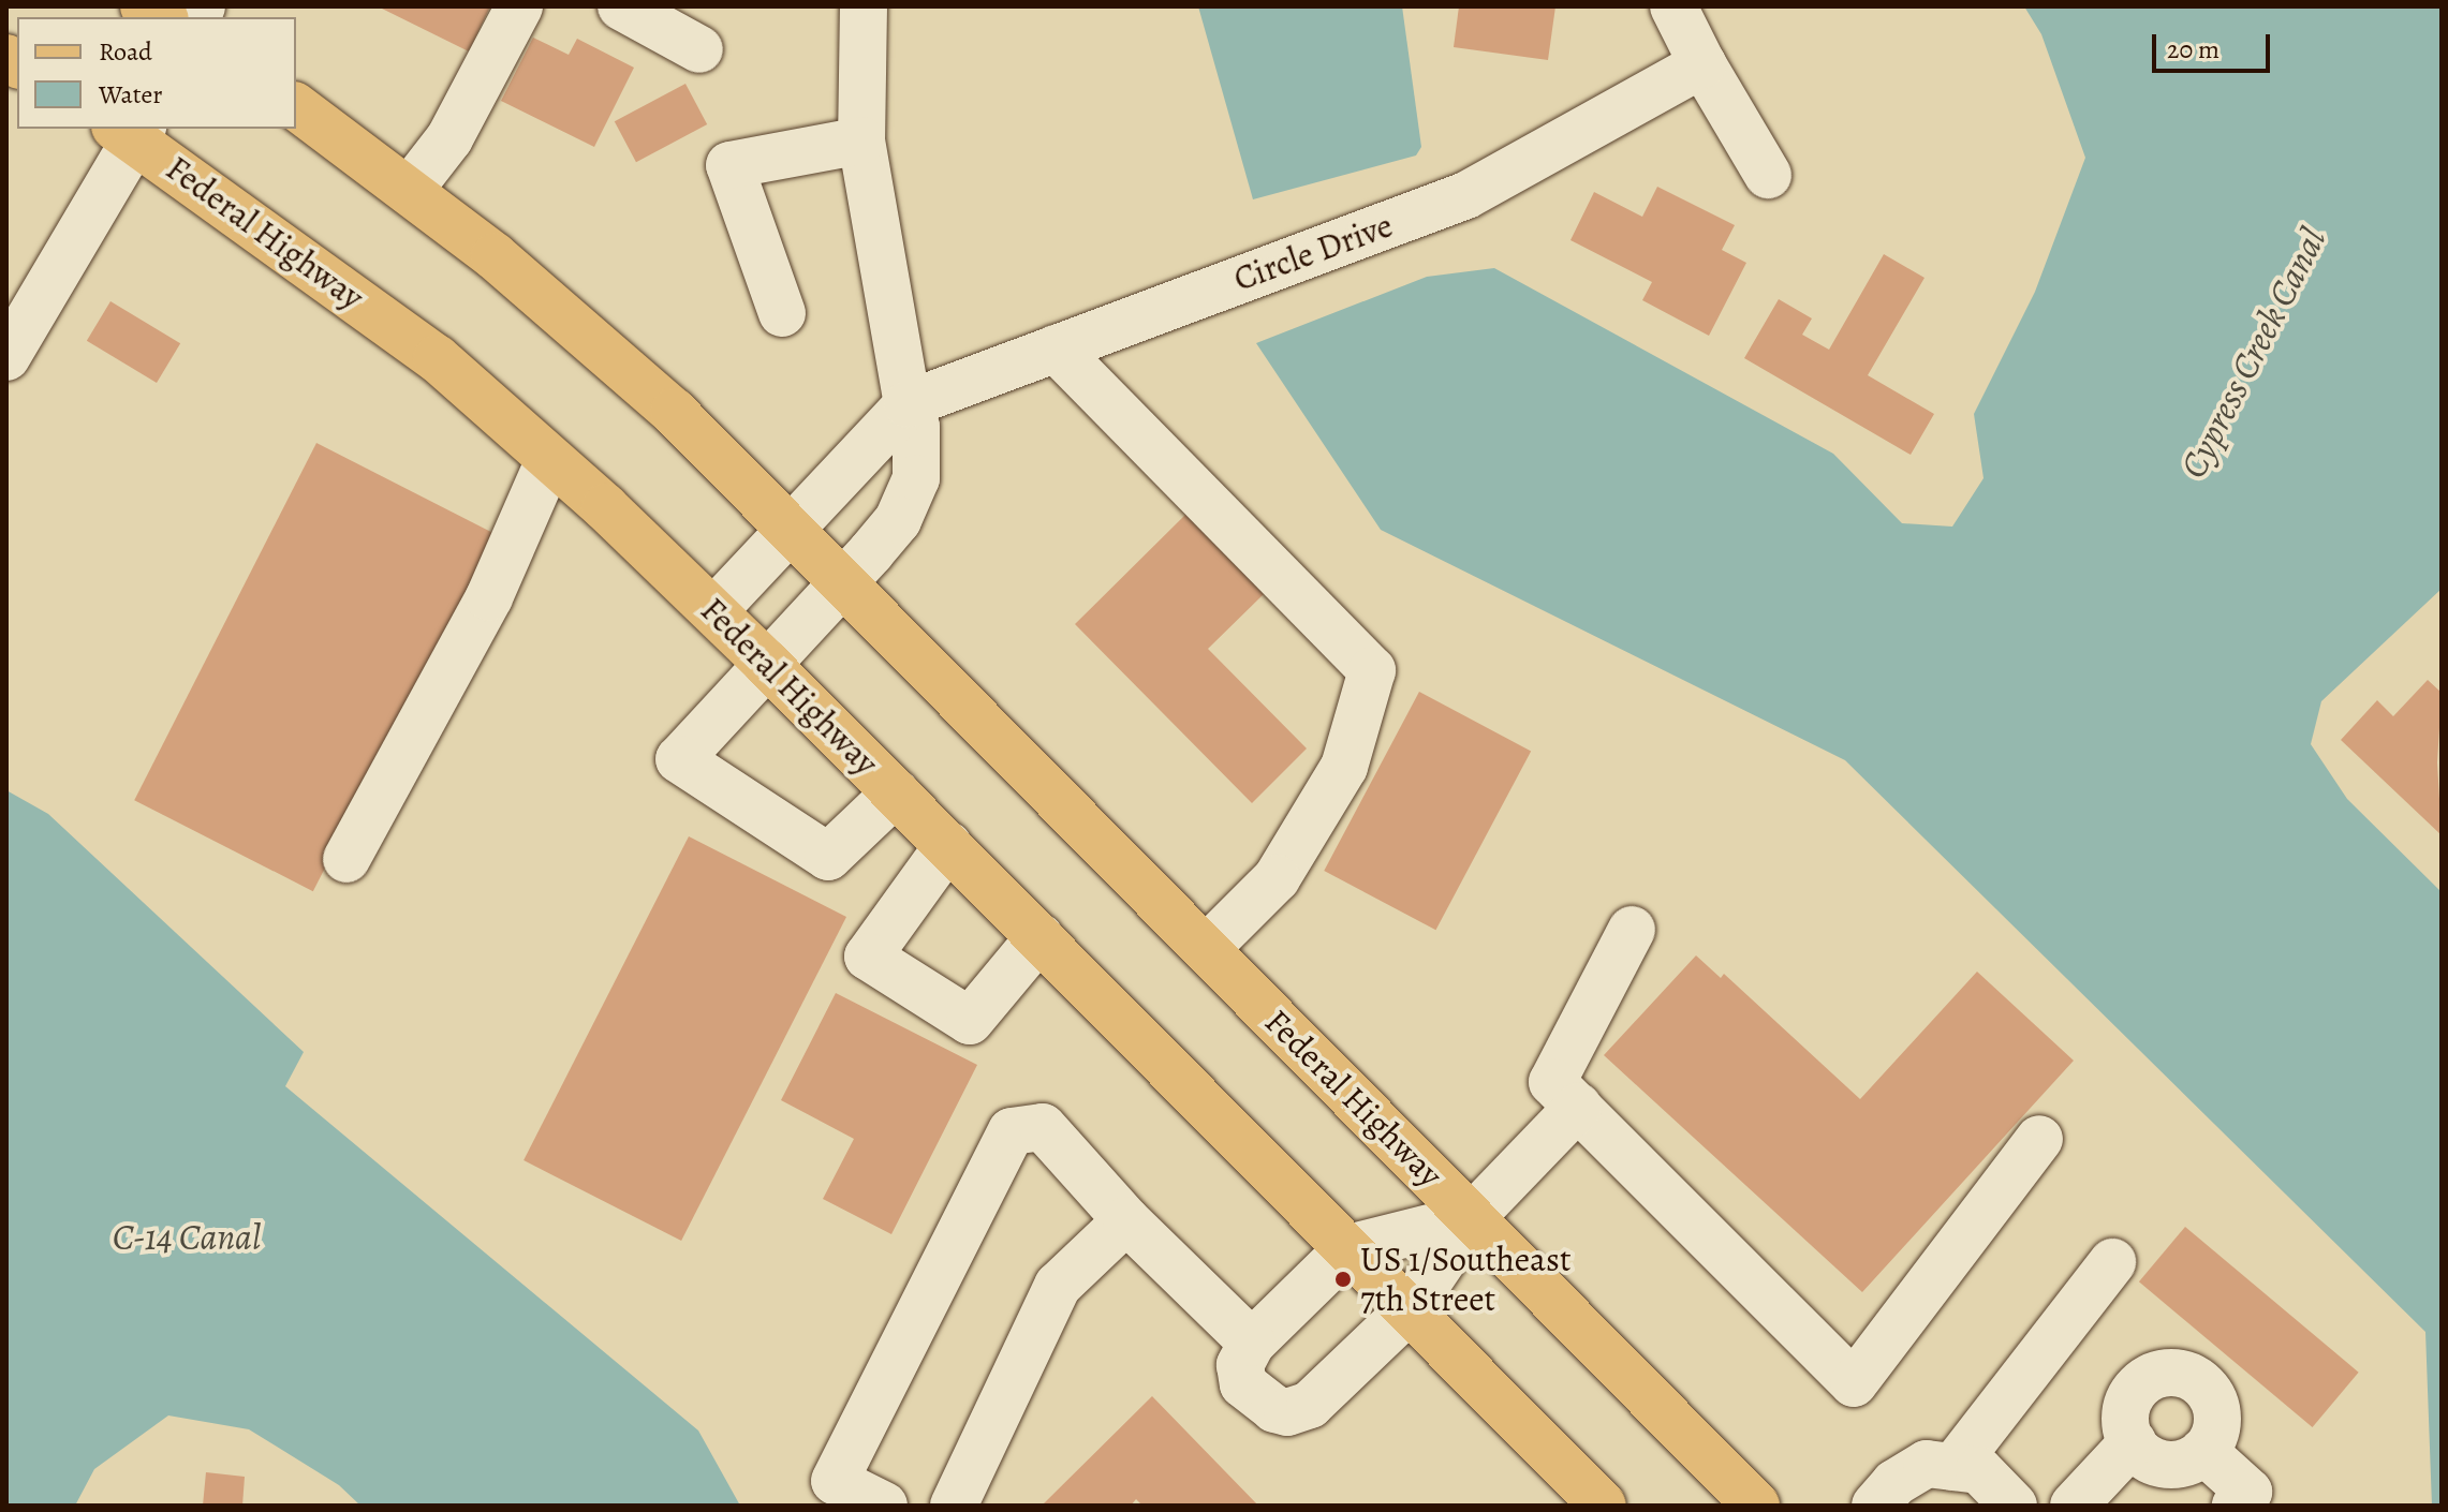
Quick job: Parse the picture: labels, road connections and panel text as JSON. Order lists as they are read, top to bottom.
{
  "streets": {
    "main road": ["Federal Highway"],
    "street": ["Circle Drive"]
  },
  "water": ["Cypress Creek Canal", "C-14 Canal"],
  "places": ["US 1/Southeast 7th Street"],
  "legend": ["Road", "Water"],
  "scale_bar": "20 m"
}
